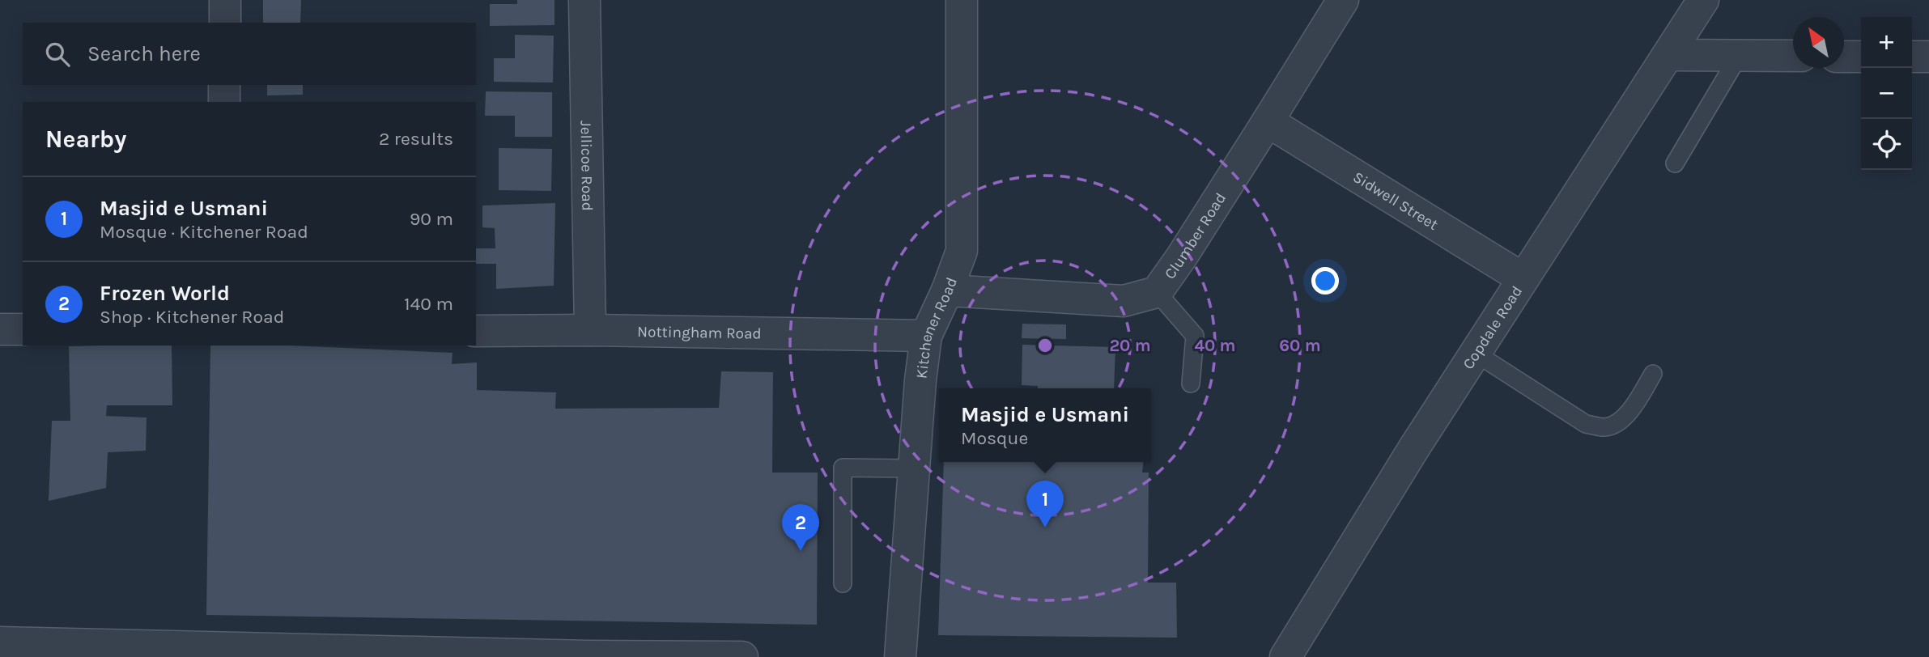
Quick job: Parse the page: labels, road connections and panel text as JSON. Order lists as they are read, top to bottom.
{
  "streets": {
    "street": [
      "Jellicoe Road",
      "Sidwell Street",
      "Clumber Road",
      "Copdale Road",
      "Kitchener Road",
      "Nottingham Road"
    ]
  },
  "crossings": [
    ["Jellicoe Road", "Nottingham Road"],
    ["Sidwell Street", "Clumber Road"],
    ["Sidwell Street", "Copdale Road"],
    ["Clumber Road", "Kitchener Road"],
    ["Kitchener Road", "Nottingham Road"]
  ],
  "north": "top left",
  "page": {
    "map_buttons": ["+", "−"],
    "search": "Search here",
    "heading": ["Nearby", "2 results"],
    "list": [
      {
        "mark": "1",
        "name": "Masjid e Usmani",
        "note": "Mosque · Kitchener Road",
        "value": "90 m"
      },
      {
        "mark": "2",
        "name": "Frozen World",
        "note": "Shop · Kitchener Road",
        "value": "140 m"
      }
    ],
    "popup": ["Masjid e Usmani", "Mosque"],
    "pins": ["1", "2"]
  },
  "rings": ["20 m", "40 m", "60 m"]
}
